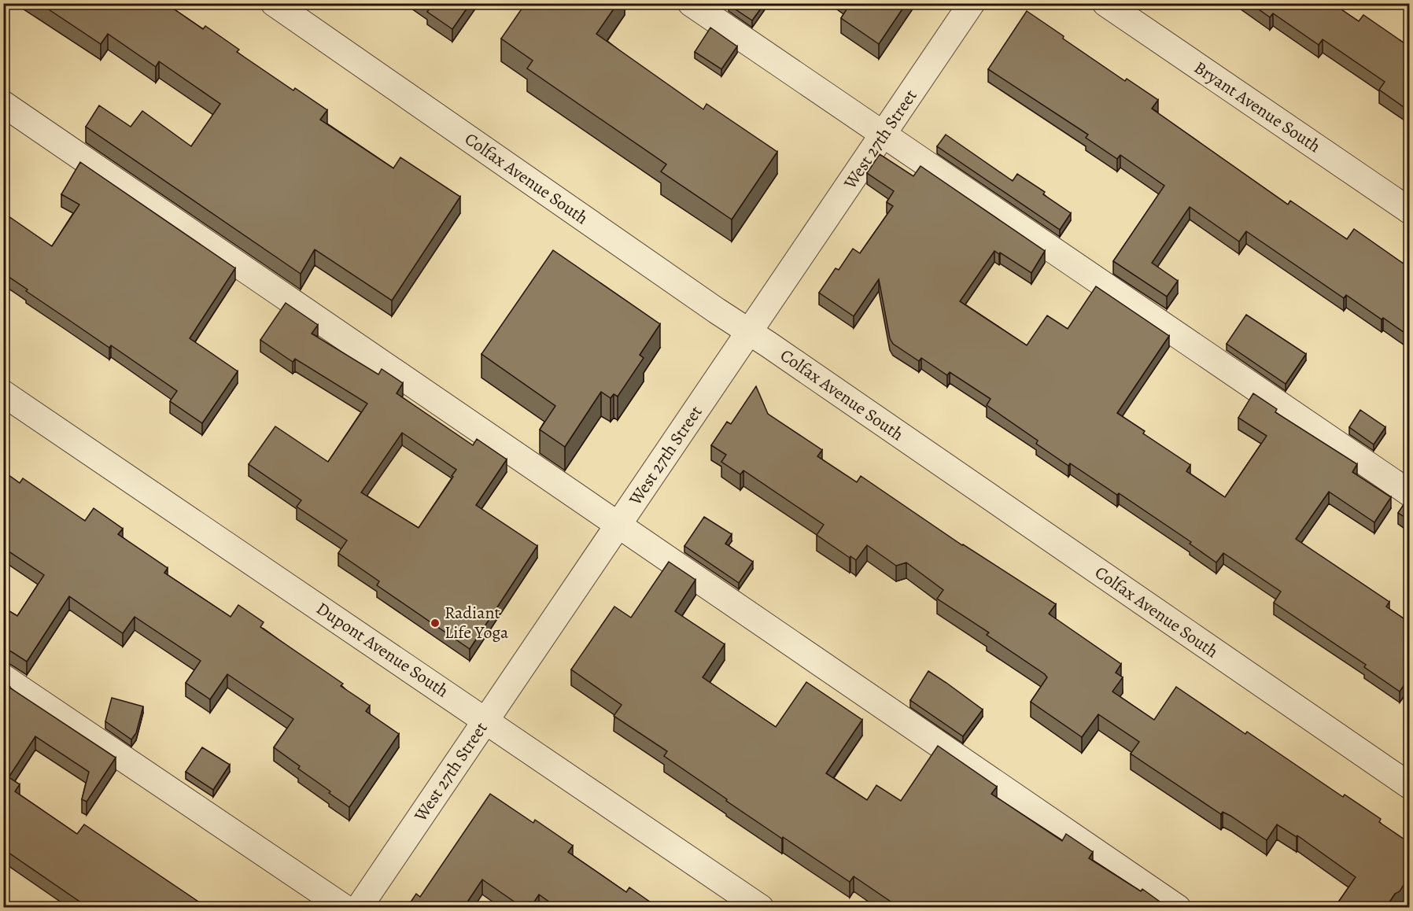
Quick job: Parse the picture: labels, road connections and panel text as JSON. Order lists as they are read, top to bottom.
{
  "streets": {
    "street": [
      "Bryant Avenue South",
      "West 27th Street",
      "Colfax Avenue South",
      "Dupont Avenue South"
    ]
  },
  "crossings": [
    ["West 27th Street", "Colfax Avenue South"],
    ["West 27th Street", "Dupont Avenue South"]
  ],
  "places": ["Radiant Life Yoga"]
}
